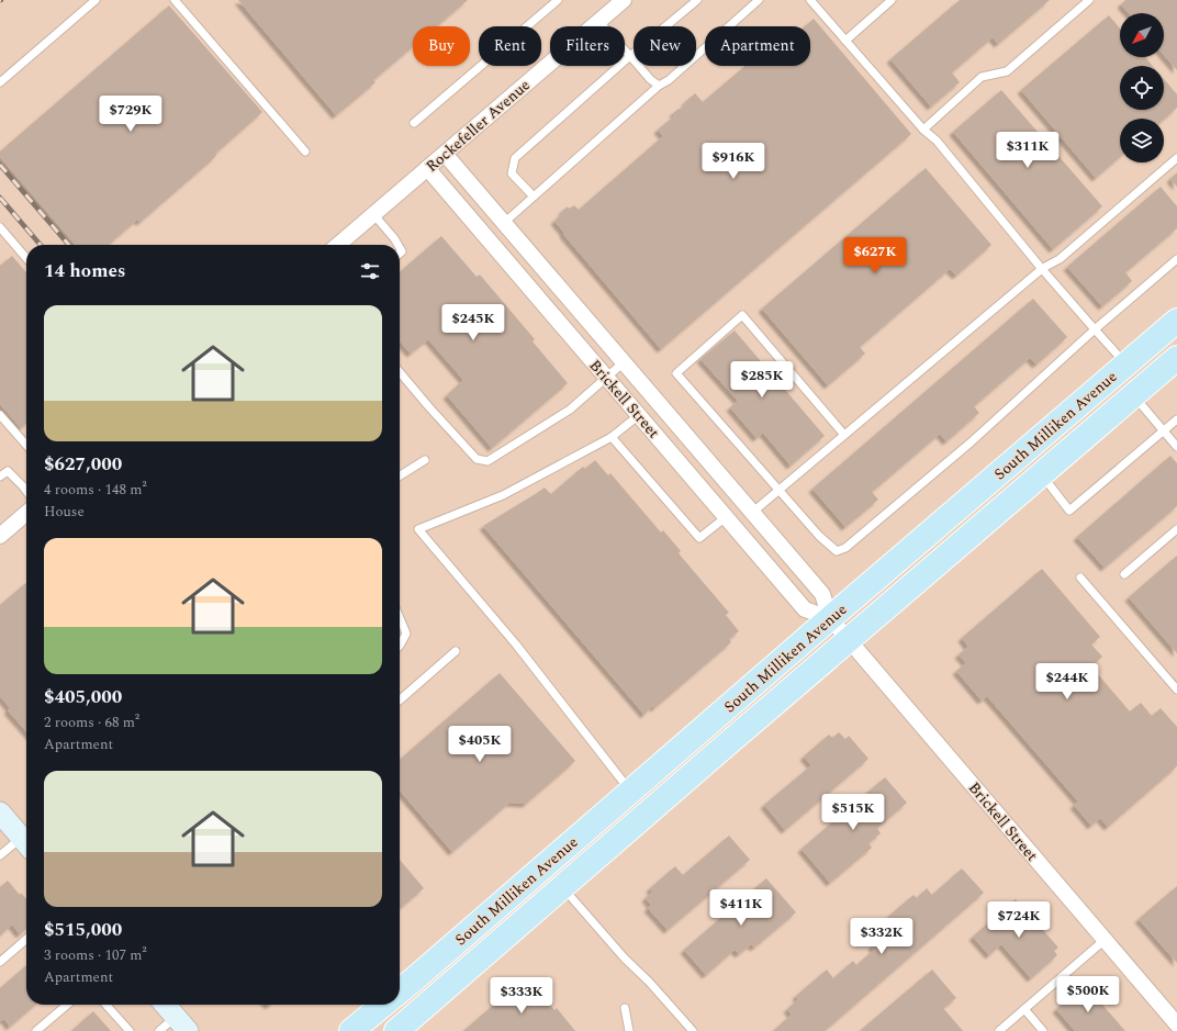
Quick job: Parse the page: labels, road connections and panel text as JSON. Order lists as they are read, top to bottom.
{
  "streets": {
    "main road": ["South Milliken Avenue"],
    "street": ["Rockefeller Avenue", "Brickell Street"]
  },
  "crossings": [
    ["Rockefeller Avenue", "Brickell Street"],
    ["Brickell Street", "South Milliken Avenue"]
  ],
  "north": "bottom left",
  "page": {
    "chip": [
      "Buy",
      "Rent",
      "Filters",
      "New",
      "Apartment"
    ],
    "price": [
      "$729K",
      "$311K",
      "$916K",
      "$627K",
      "$245K",
      "$285K",
      "$244K",
      "$405K",
      "$515K",
      "$411K",
      "$724K",
      "$332K",
      "$500K",
      "$333K"
    ],
    "heading": "14 homes",
    "list": [
      {
        "name": "$627,000",
        "note": "4 rooms · 148 m² · House"
      },
      {
        "name": "$405,000",
        "note": "2 rooms · 68 m² · Apartment"
      },
      {
        "name": "$515,000",
        "note": "3 rooms · 107 m² · Apartment"
      }
    ]
  }
}
